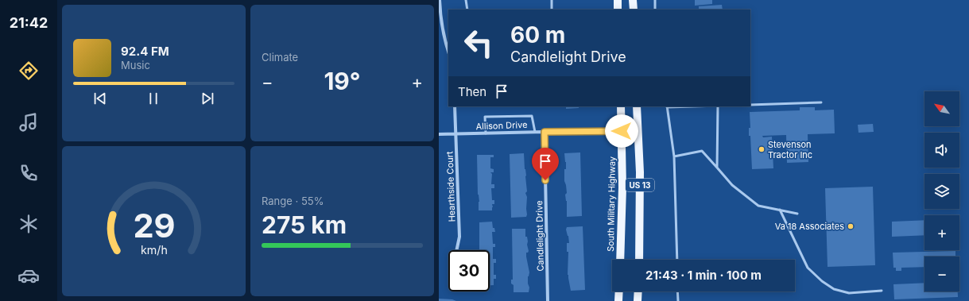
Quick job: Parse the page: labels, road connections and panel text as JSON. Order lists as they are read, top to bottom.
{
  "streets": {
    "main road": ["US 13", "South Military Highway"],
    "street": ["Allison Drive", "Hearthside Court", "Candlelight Drive"]
  },
  "crossings": [
    ["Allison Drive", "Hearthside Court"],
    ["Allison Drive", "South Military Highway"],
    ["Allison Drive", "Candlelight Drive"]
  ],
  "places": ["Stevenson Tractor Inc", "Va 18 Associates"],
  "north": "top left",
  "page": {
    "tabs": "21:42",
    "tile": [
      "Climate",
      ["Range · 55%", "275 km"]
    ],
    "turn": ["60 m", "Candlelight Drive"],
    "song": ["92.4 FM", "Music"],
    "heat": ["−", "19°", "+"],
    "then": "Then",
    "map_buttons": ["+", "−"],
    "limit": "30",
    "trip": "21:43 · 1 min · 100 m",
    "gauge": ["29", "km/h"]
  }
}
